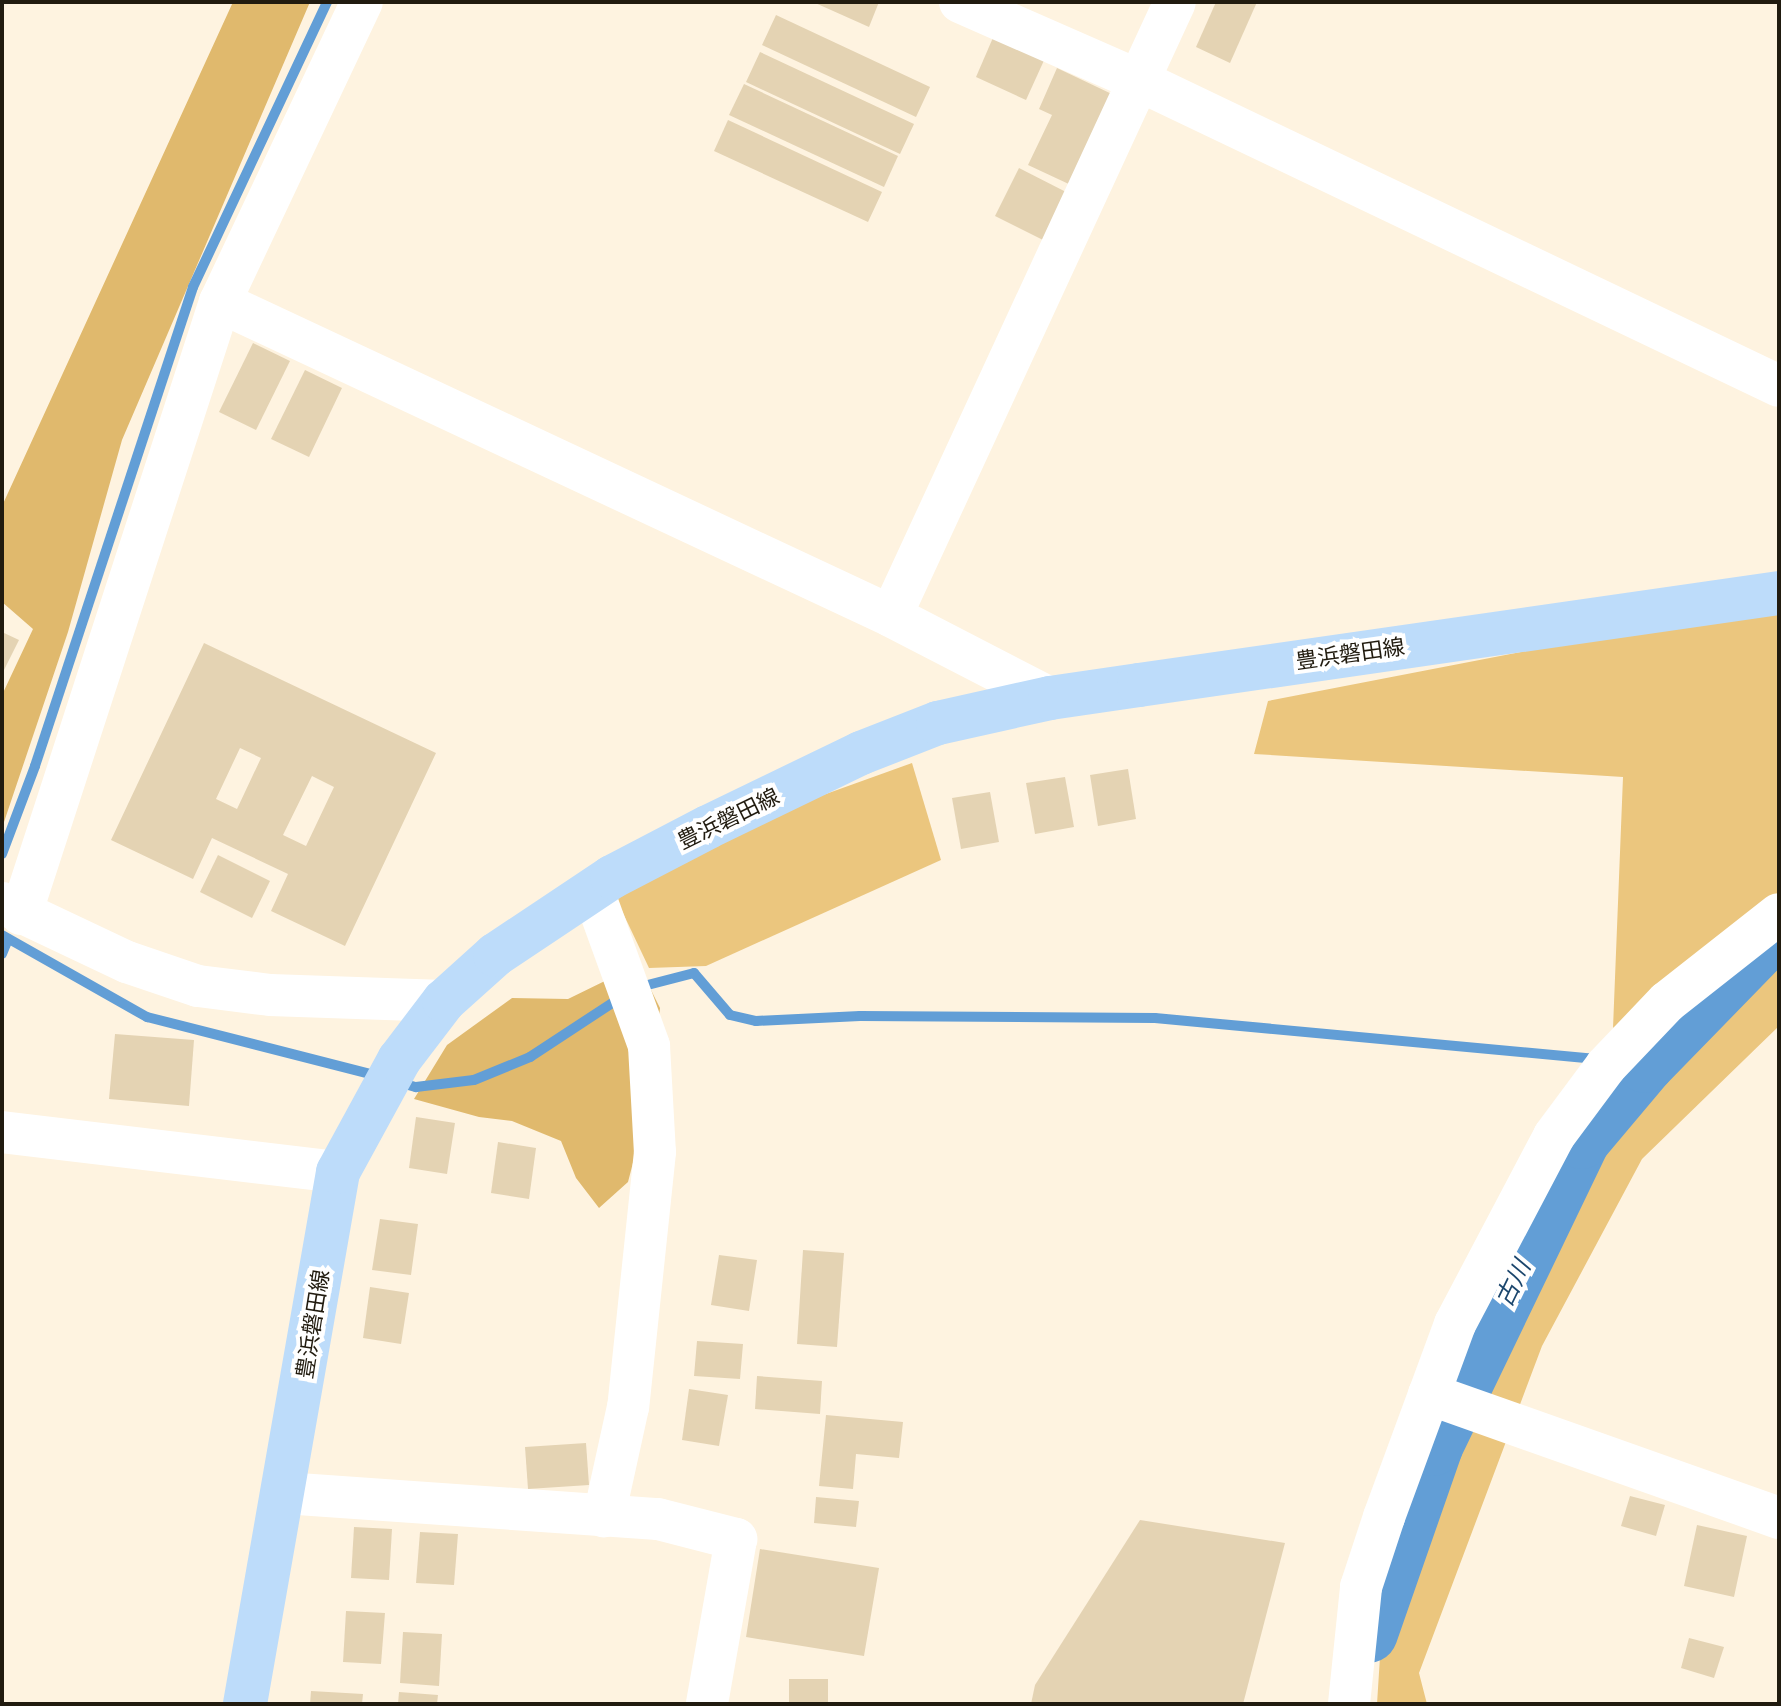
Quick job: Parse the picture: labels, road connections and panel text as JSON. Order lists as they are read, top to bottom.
{
  "streets": {
    "main road": ["豊浜磐田線"]
  },
  "water": ["古川"]
}
